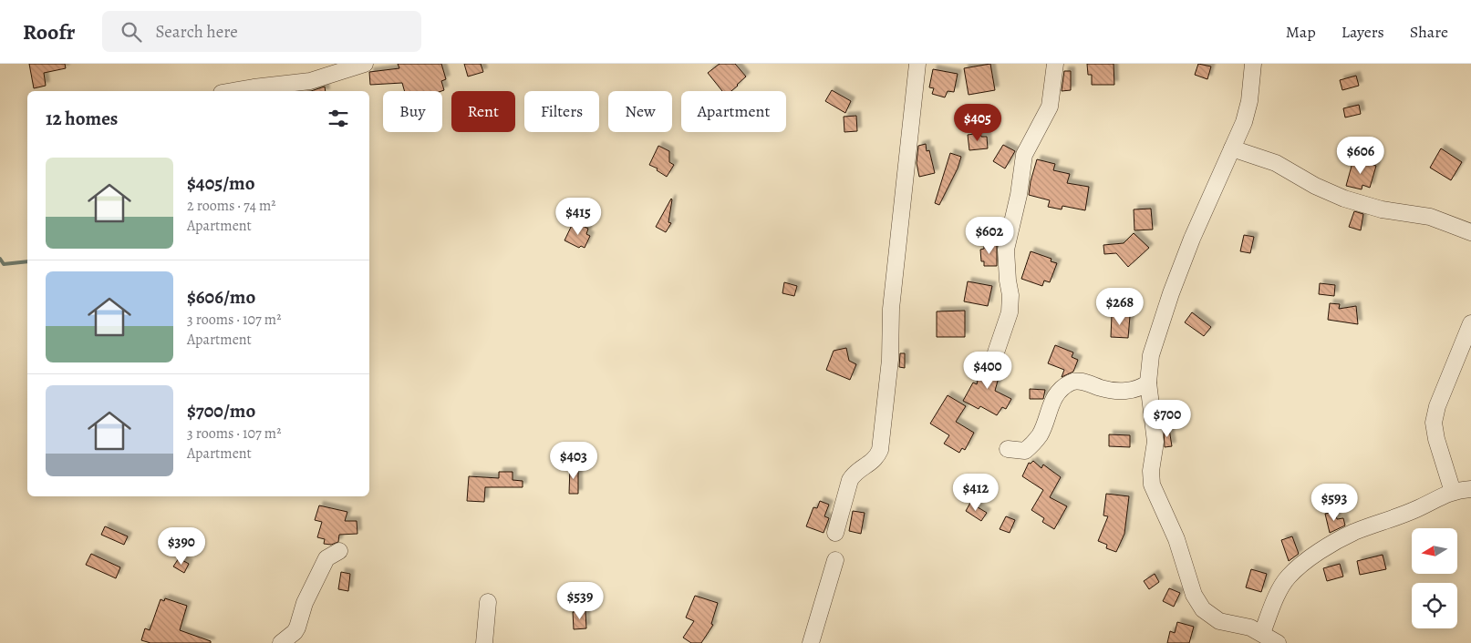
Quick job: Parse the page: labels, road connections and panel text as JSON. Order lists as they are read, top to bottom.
{
  "north": "left",
  "page": {
    "header": "Roofr",
    "search": "Search here",
    "nav": ["Map", "Layers", "Share"],
    "chip": [
      "Buy",
      "Rent",
      "Filters",
      "New",
      "Apartment"
    ],
    "heading": "12 homes",
    "price": [
      "$405",
      "$606",
      "$415",
      "$602",
      "$268",
      "$400",
      "$700",
      "$403",
      "$412",
      "$593",
      "$390",
      "$539"
    ],
    "list": [
      {
        "name": "$405/mo",
        "note": "2 rooms · 74 m² · Apartment"
      },
      {
        "name": "$606/mo",
        "note": "3 rooms · 107 m² · Apartment"
      },
      {
        "name": "$700/mo",
        "note": "3 rooms · 107 m² · Apartment"
      }
    ]
  }
}
